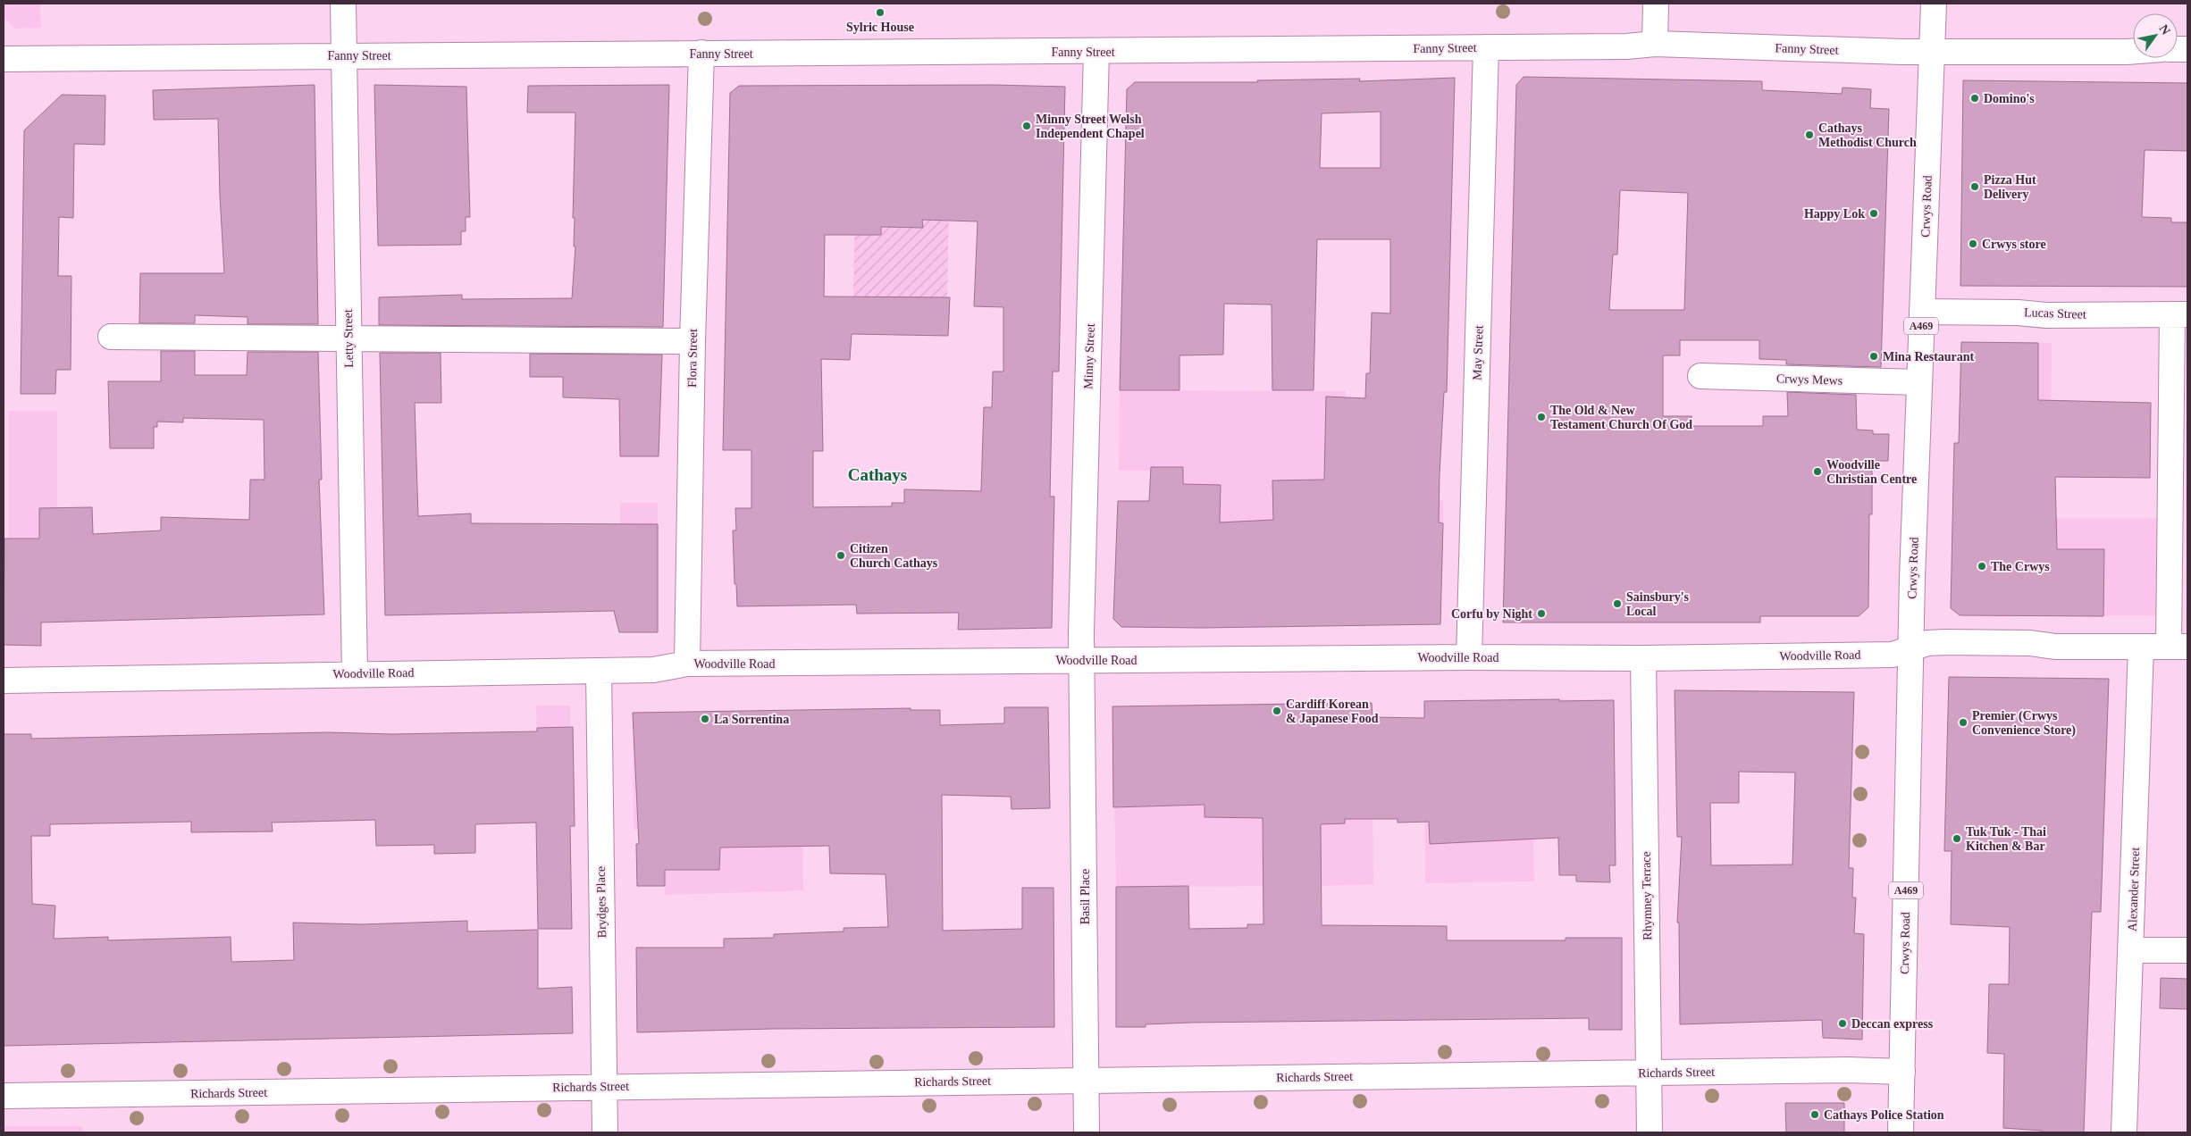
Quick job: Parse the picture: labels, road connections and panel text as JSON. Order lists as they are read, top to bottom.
{
  "streets": {
    "street": [
      "Fanny Street",
      "Crwys Road",
      "Lucas Street",
      "A469",
      "Letty Street",
      "May Street",
      "Minny Street",
      "Flora Street",
      "Crwys Mews",
      "Woodville Road",
      "Alexander Street",
      "Rhymney Terrace",
      "Basil Place",
      "Brydges Place",
      "Richards Street"
    ]
  },
  "crossings": [
    ["Fanny Street", "Crwys Road"],
    ["Fanny Street", "Letty Street"],
    ["Fanny Street", "May Street"],
    ["Fanny Street", "Minny Street"],
    ["Fanny Street", "Flora Street"],
    ["Crwys Road", "Lucas Street"],
    ["Crwys Road", "Crwys Mews"],
    ["Crwys Road", "Woodville Road"],
    ["Crwys Road", "Richards Street"],
    ["Letty Street", "Woodville Road"],
    ["May Street", "Woodville Road"],
    ["Minny Street", "Woodville Road"],
    ["Minny Street", "Basil Place"],
    ["Flora Street", "Woodville Road"],
    ["Woodville Road", "Alexander Street"],
    ["Woodville Road", "Rhymney Terrace"],
    ["Woodville Road", "Basil Place"],
    ["Woodville Road", "Brydges Place"],
    ["Rhymney Terrace", "Richards Street"],
    ["Basil Place", "Richards Street"],
    ["Brydges Place", "Richards Street"]
  ],
  "districts": ["Cathays"],
  "places": [
    "Sylric House",
    "Domino's",
    "Minny Street Welsh Independent Chapel",
    "Cathays Methodist Church",
    "Pizza Hut Delivery",
    "Happy Lok",
    "Crwys store",
    "Mina Restaurant",
    "The Old & New Testament Church Of God",
    "Woodville Christian Centre",
    "Citizen Church Cathays",
    "The Crwys",
    "Sainsbury's Local",
    "Corfu by Night",
    "Cardiff Korean & Japanese Food",
    "La Sorrentina",
    "Premier (Crwys Convenience Store)",
    "Tuk Tuk - Thai Kitchen & Bar",
    "Deccan express",
    "Cathays Police Station"
  ],
  "north": "top right"
}
